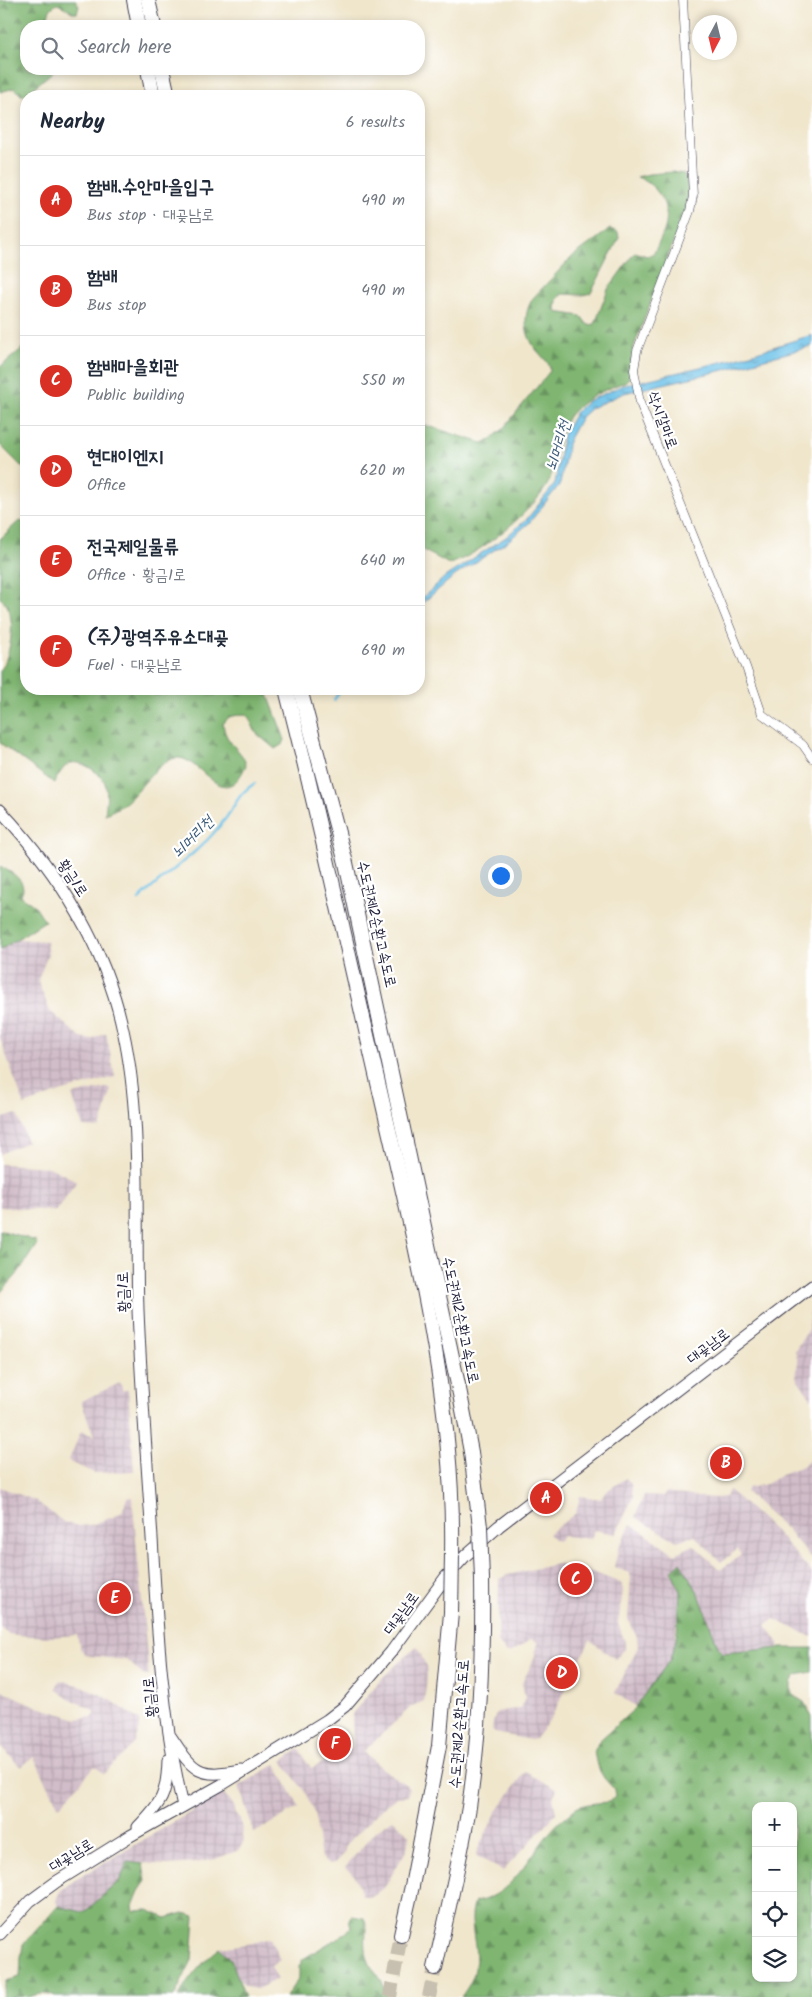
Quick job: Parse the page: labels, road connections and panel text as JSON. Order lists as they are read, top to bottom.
{
  "streets": {
    "highway": ["수도권제2순환고속도로"],
    "street": ["삭시갈마로", "황금1로", "대곶남로"]
  },
  "crossings": [
    ["황금1로", "대곶남로"]
  ],
  "water": ["뇌머리천"],
  "north": "bottom",
  "page": {
    "search": "Search here",
    "heading": ["Nearby", "6 results"],
    "list": [
      {
        "mark": "A",
        "name": "함배.수안마을입구",
        "note": "Bus stop · 대곶남로",
        "value": "490 m"
      },
      {
        "mark": "B",
        "name": "함배",
        "note": "Bus stop",
        "value": "490 m"
      },
      {
        "mark": "C",
        "name": "함배마을회관",
        "note": "Public building",
        "value": "550 m"
      },
      {
        "mark": "D",
        "name": "현대이엔지",
        "note": "Office",
        "value": "620 m"
      },
      {
        "mark": "E",
        "name": "전국제일물류",
        "note": "Office · 황금1로",
        "value": "640 m"
      },
      {
        "mark": "F",
        "name": "(주)광역주유소대곶",
        "note": "Fuel · 대곶남로",
        "value": "690 m"
      }
    ],
    "pins": [
      "B",
      "A",
      "C",
      "E",
      "D",
      "F"
    ],
    "map_buttons": ["+", "−"]
  }
}
